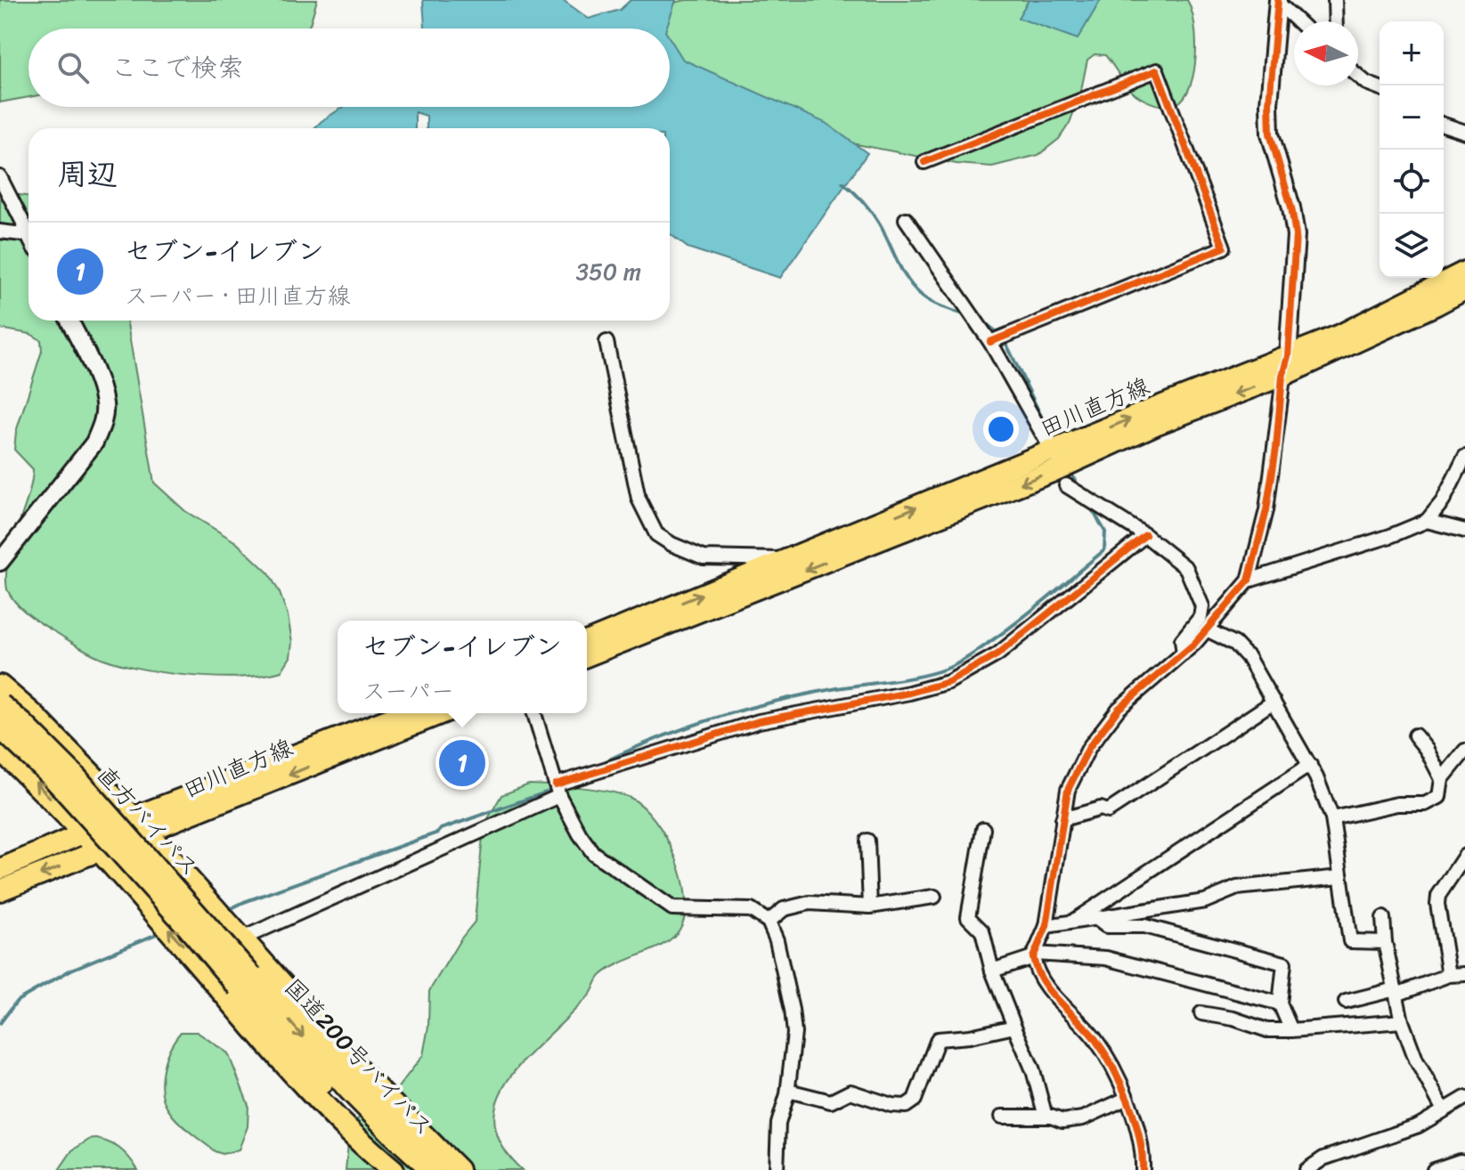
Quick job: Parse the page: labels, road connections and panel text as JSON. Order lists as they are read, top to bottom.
{
  "streets": {
    "highway": ["直方バイパス", "国道200号バイパス"],
    "main road": ["田川直方線"]
  },
  "crossings": [
    ["直方バイパス", "国道200号バイパス"]
  ],
  "north": "left",
  "page": {
    "map_buttons": ["+", "−"],
    "search": "ここで検索",
    "heading": "周辺",
    "list": [
      {
        "mark": "1",
        "name": "セブン-イレブン",
        "note": "スーパー · 田川直方線",
        "value": "350 m"
      }
    ],
    "popup": ["セブン-イレブン", "スーパー"],
    "pins": "1"
  }
}
